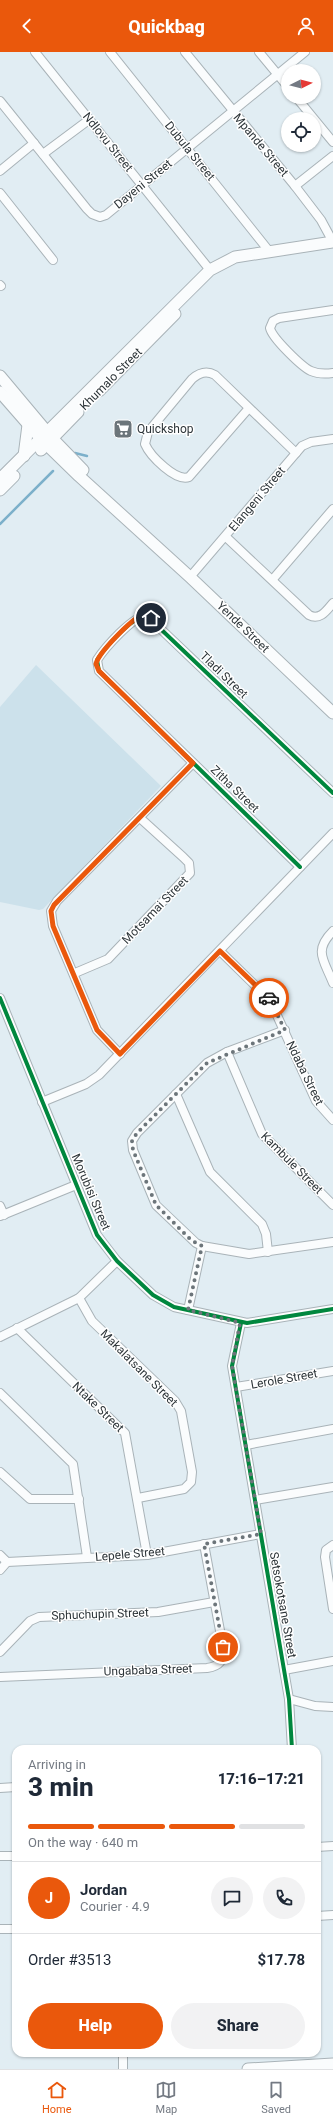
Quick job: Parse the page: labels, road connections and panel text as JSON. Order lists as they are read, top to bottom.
{
  "streets": {
    "street": [
      "Ndlovu Street",
      "Mpande Street",
      "Dubula Street",
      "Dayeni Street",
      "Khumalo Street",
      "Elangeni Street",
      "Yende Street",
      "Tladi Street",
      "Zitha Street",
      "Motsamai Street",
      "Ndaba Street",
      "Kambule Street",
      "Morubisi Street",
      "Makalatsane Street",
      "Lerole Street",
      "Ntake Street",
      "Lepele Street",
      "Setsokotsane Street",
      "Sphuchupin Street",
      "Ungababa Street"
    ]
  },
  "crossings": [
    ["Ndlovu Street", "Dayeni Street"],
    ["Ndlovu Street", "Khumalo Street"],
    ["Mpande Street", "Dayeni Street"],
    ["Mpande Street", "Khumalo Street"],
    ["Dubula Street", "Dayeni Street"],
    ["Dubula Street", "Khumalo Street"],
    ["Khumalo Street", "Yende Street"],
    ["Elangeni Street", "Yende Street"],
    ["Tladi Street", "Zitha Street"],
    ["Morubisi Street", "Setsokotsane Street"],
    ["Makalatsane Street", "Ntake Street"],
    ["Lerole Street", "Setsokotsane Street"],
    ["Ntake Street", "Lepele Street"],
    ["Lepele Street", "Setsokotsane Street"],
    ["Lepele Street", "Ungababa Street"],
    ["Sphuchupin Street", "Ungababa Street"]
  ],
  "places": {
    "supermarket": ["Quickshop"]
  },
  "north": "right",
  "page": {
    "header": "Quickbag",
    "heading": ["3 min", "Arriving in", "17:16–17:21"],
    "panel": [
      "Jordan",
      "Courier · 4.9",
      "Order #3513",
      "$17.78"
    ],
    "bar": "On the way · 640 m",
    "round": "J",
    "buttons": ["Help", "Share"],
    "tabs": ["Home", "Map", "Saved"]
  }
}
